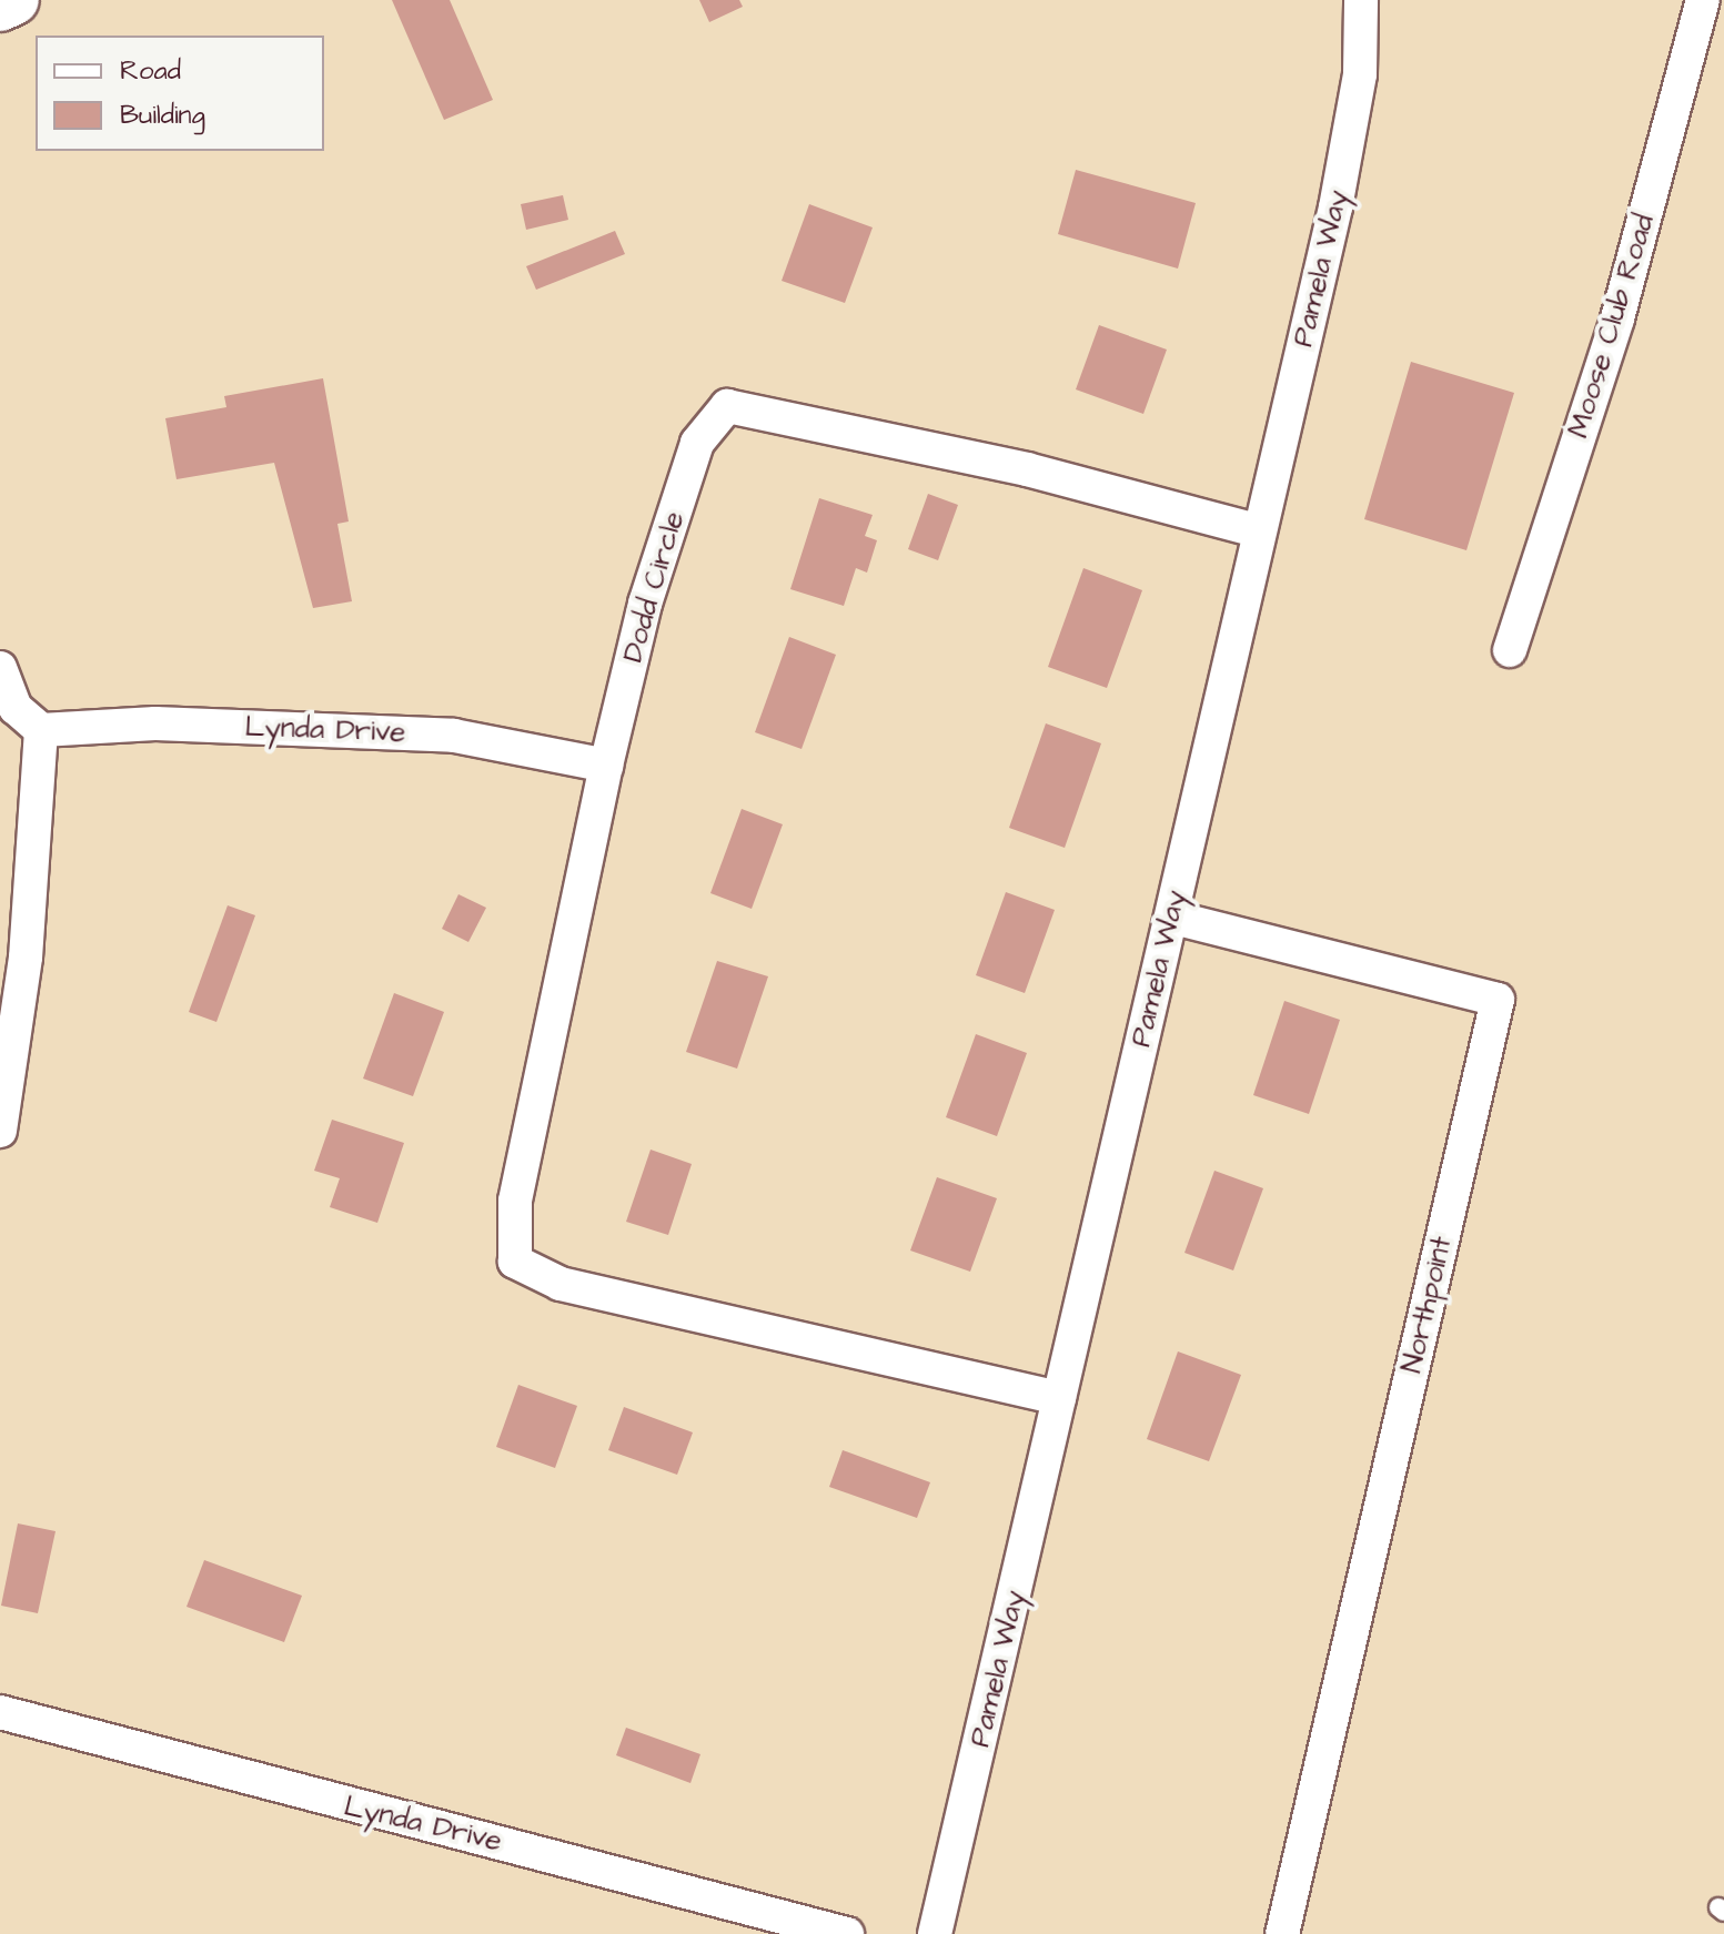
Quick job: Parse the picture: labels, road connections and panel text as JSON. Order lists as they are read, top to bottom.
{
  "streets": {
    "street": [
      "Pamela Way",
      "Moose Club Road",
      "Dodd Circle",
      "Lynda Drive",
      "Northpoint"
    ]
  },
  "crossings": [
    ["Pamela Way", "Dodd Circle"],
    ["Pamela Way", "Northpoint"],
    ["Dodd Circle", "Lynda Drive"]
  ],
  "legend": ["Road", "Building"]
}
